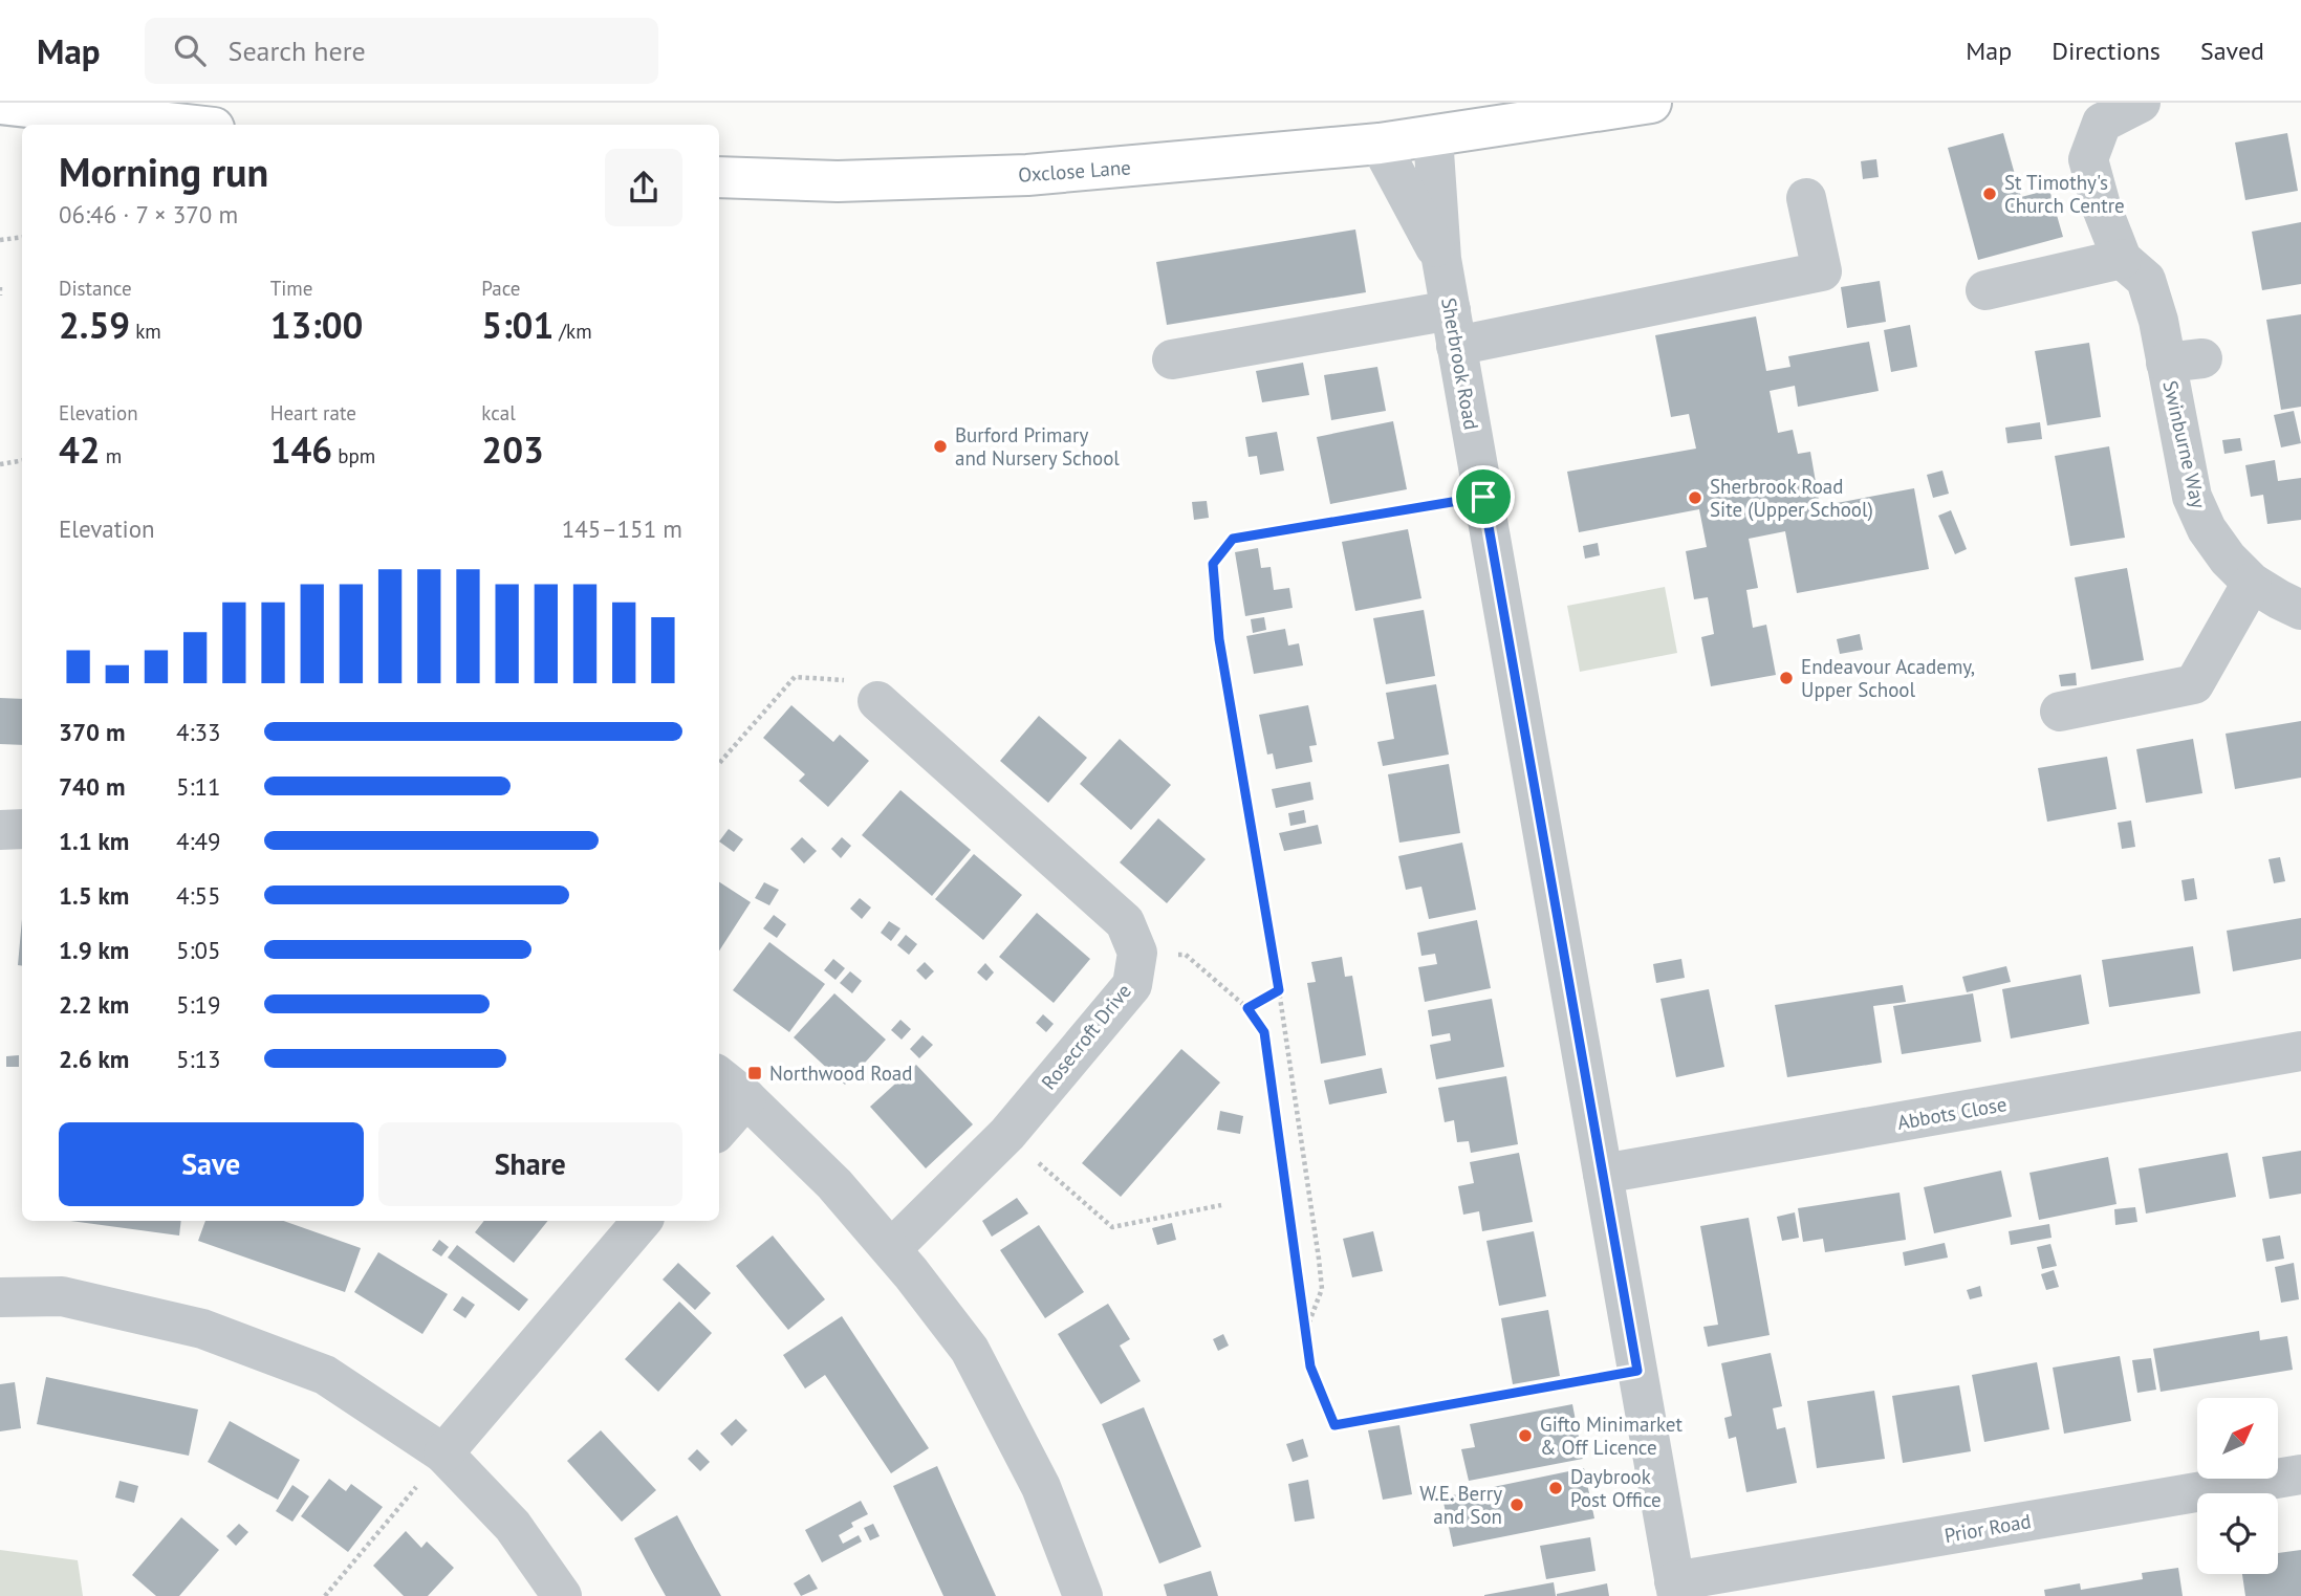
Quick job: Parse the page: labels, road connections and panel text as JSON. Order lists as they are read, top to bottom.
{
  "streets": {
    "main road": ["Oxclose Lane"],
    "street": [
      "Sherbrook Road",
      "Swinburne Way",
      "Rosecroft Drive",
      "Abbots Close",
      "Prior Road"
    ]
  },
  "crossings": [
    ["Oxclose Lane", "Sherbrook Road"],
    ["Sherbrook Road", "Abbots Close"],
    ["Sherbrook Road", "Prior Road"]
  ],
  "places": {
    "other": [
      "St Timothy's Church Centre",
      "Burford Primary and Nursery School",
      "Sherbrook Road Site (Upper School)",
      "Endeavour Academy, Upper School",
      "Gifto Minimarket & Off Licence",
      "Daybrook Post Office",
      "W.E. Berry and Son"
    ],
    "transit": ["Northwood Road"]
  },
  "north": "top right",
  "page": {
    "header": "Map",
    "search": "Search here",
    "nav": ["Map", "Directions", "Saved"],
    "heading": ["Morning run", "06:46 · 7 × 370 m"],
    "stats": [
      ["Distance", "2.59 km"],
      ["Time", "13:00"],
      ["Pace", "5:01 /km"],
      ["Elevation", "42 m"],
      ["Heart rate", "146 bpm"],
      ["kcal", "203"]
    ],
    "chart": ["Elevation", "145–151 m"],
    "list": [
      {
        "name": "370 m",
        "note": "4:33"
      },
      {
        "name": "740 m",
        "note": "5:11"
      },
      {
        "name": "1.1 km",
        "note": "4:49"
      },
      {
        "name": "1.5 km",
        "note": "4:55"
      },
      {
        "name": "1.9 km",
        "note": "5:05"
      },
      {
        "name": "2.2 km",
        "note": "5:19"
      },
      {
        "name": "2.6 km",
        "note": "5:13"
      }
    ],
    "buttons": ["Save", "Share"]
  }
}
